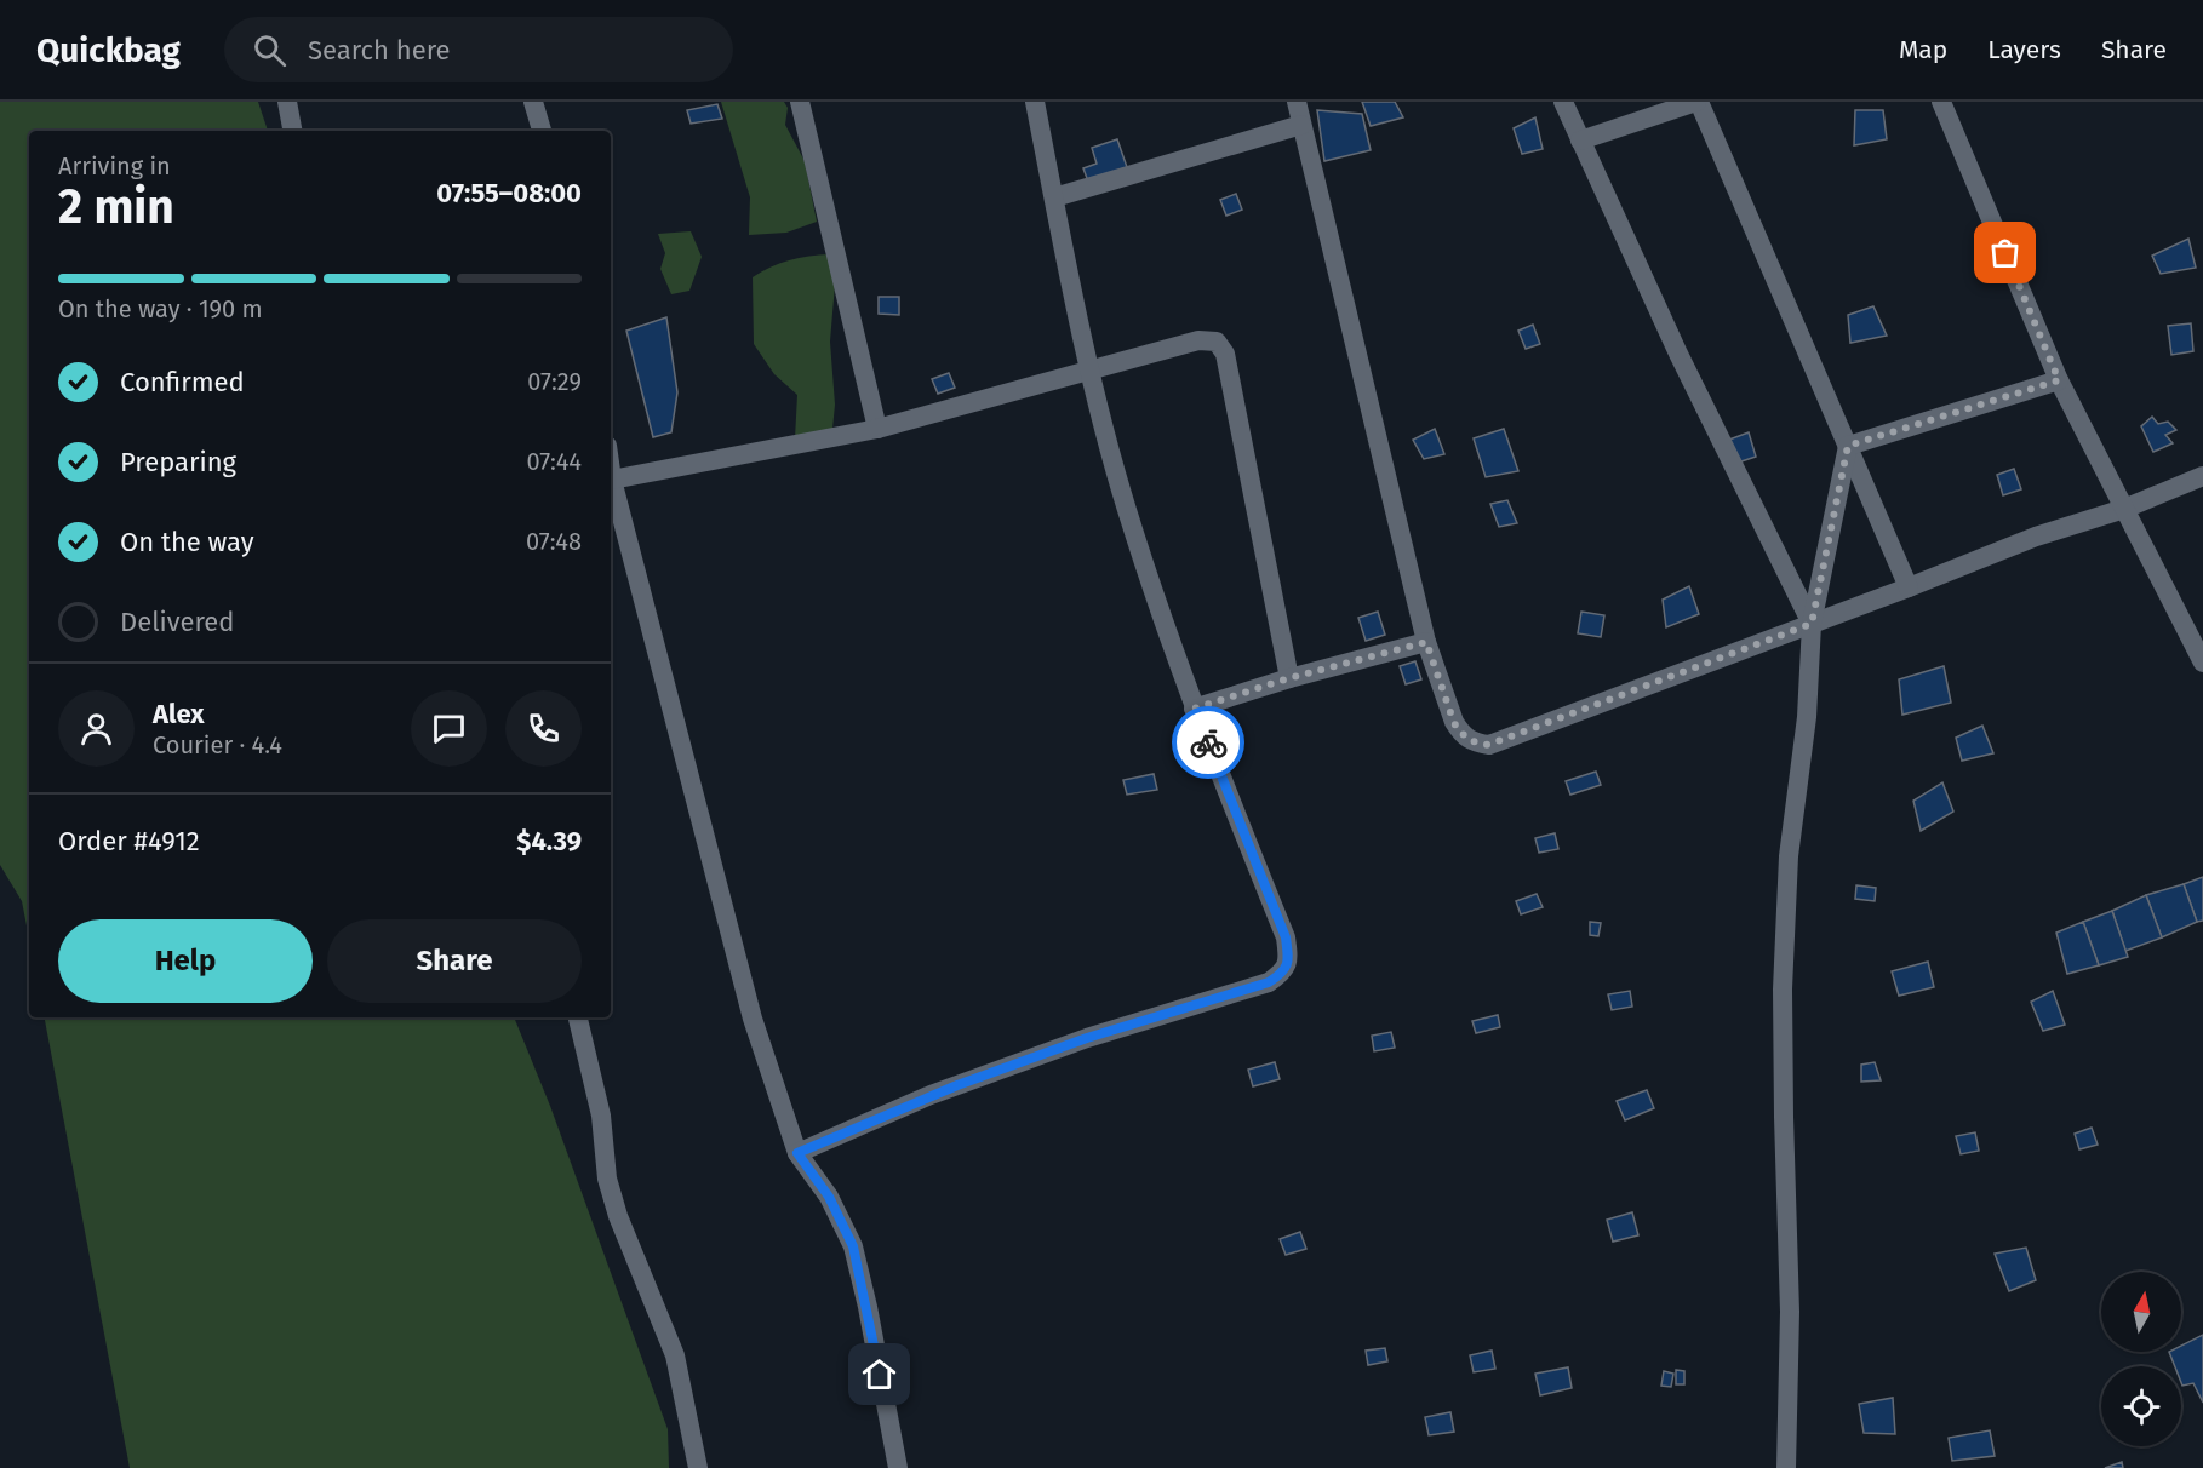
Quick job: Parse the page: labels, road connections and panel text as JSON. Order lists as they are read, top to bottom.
{
  "north": "top",
  "page": {
    "header": "Quickbag",
    "search": "Search here",
    "nav": ["Map", "Layers", "Share"],
    "heading": ["2 min", "Arriving in", "07:55–08:00"],
    "panel": [
      "Alex",
      "Courier · 4.4",
      "Order #4912",
      "$4.39"
    ],
    "bar": "On the way · 190 m",
    "list": [
      ["Confirmed", "07:29"],
      ["Preparing", "07:44"],
      ["On the way", "07:48"],
      "Delivered"
    ],
    "buttons": ["Help", "Share"]
  }
}
